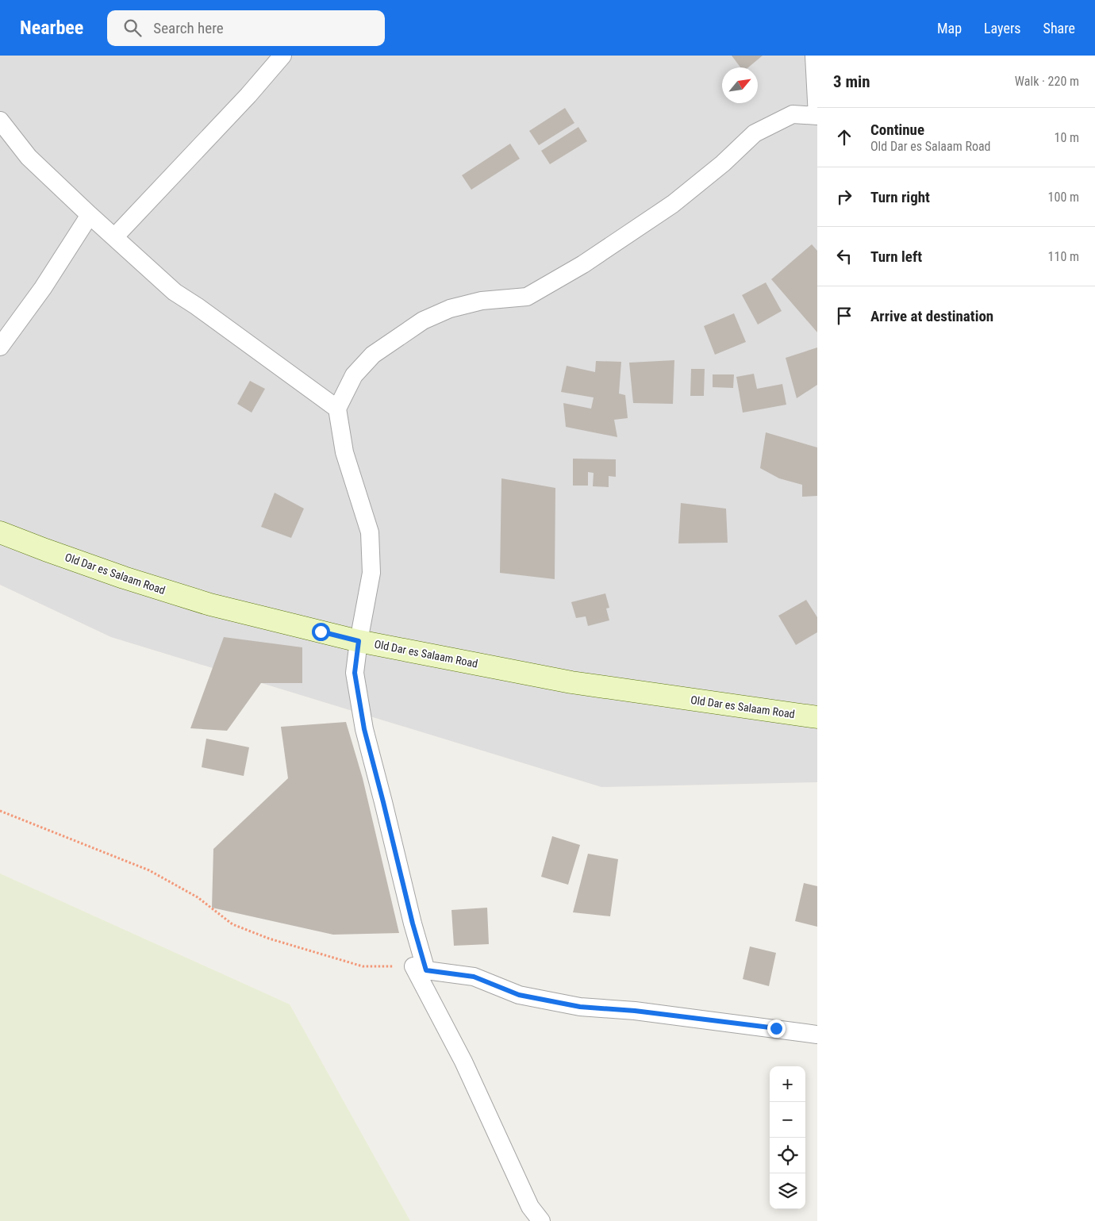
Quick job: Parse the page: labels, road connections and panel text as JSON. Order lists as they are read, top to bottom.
{
  "streets": {
    "street": ["Old Dar es Salaam Road"]
  },
  "north": "top right",
  "page": {
    "header": "Nearbee",
    "search": "Search here",
    "nav": ["Map", "Layers", "Share"],
    "heading": ["3 min", "Walk · 220 m"],
    "list": [
      ["Continue", "Old Dar es Salaam Road", "10 m"],
      ["Turn right", "100 m"],
      ["Turn left", "110 m"],
      "Arrive at destination"
    ],
    "map_buttons": ["+", "−"]
  }
}
